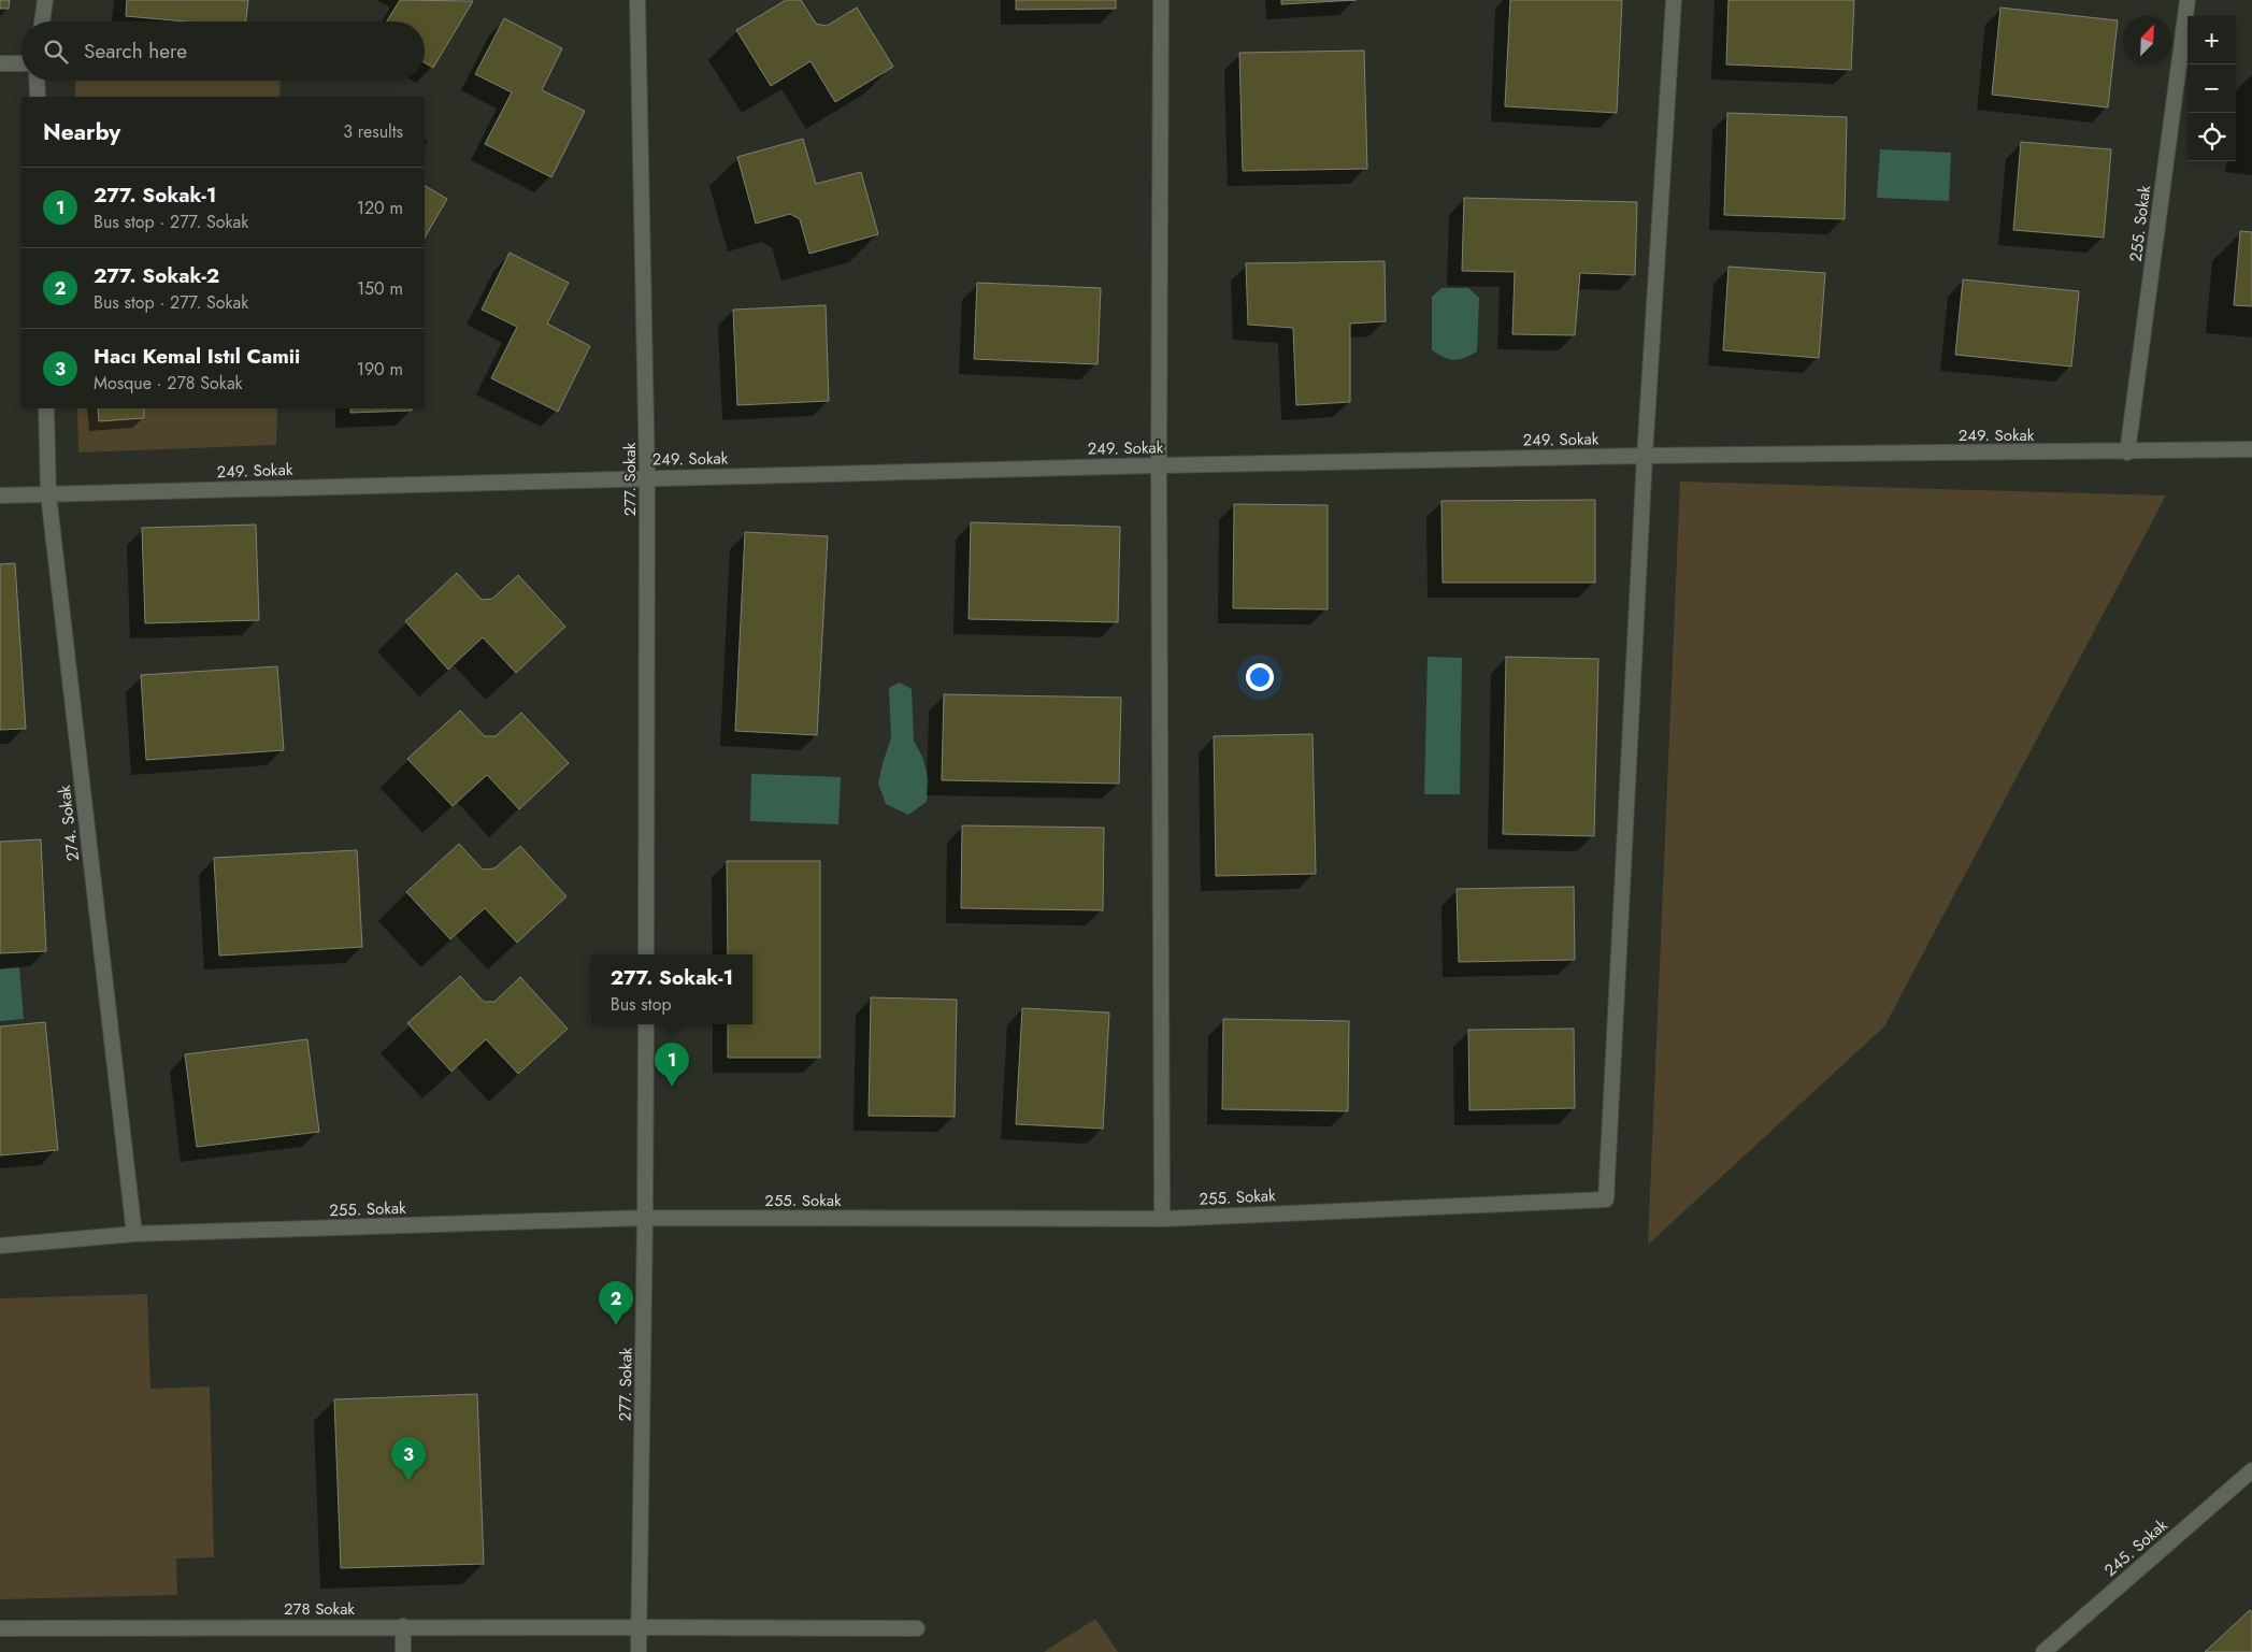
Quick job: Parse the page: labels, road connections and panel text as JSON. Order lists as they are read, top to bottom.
{
  "streets": {
    "street": [
      "255. Sokak",
      "249. Sokak",
      "277. Sokak",
      "274. Sokak",
      "245. Sokak",
      "278 Sokak"
    ]
  },
  "crossings": [
    ["255. Sokak", "249. Sokak"],
    ["255. Sokak", "277. Sokak"],
    ["255. Sokak", "274. Sokak"],
    ["249. Sokak", "277. Sokak"],
    ["249. Sokak", "274. Sokak"],
    ["277. Sokak", "278 Sokak"]
  ],
  "north": "top right",
  "page": {
    "map_buttons": ["+", "−"],
    "search": "Search here",
    "heading": ["Nearby", "3 results"],
    "list": [
      {
        "mark": "1",
        "name": "277. Sokak-1",
        "note": "Bus stop · 277. Sokak",
        "value": "120 m"
      },
      {
        "mark": "2",
        "name": "277. Sokak-2",
        "note": "Bus stop · 277. Sokak",
        "value": "150 m"
      },
      {
        "mark": "3",
        "name": "Hacı Kemal Istıl Camii",
        "note": "Mosque · 278 Sokak",
        "value": "190 m"
      }
    ],
    "popup": ["277. Sokak-1", "Bus stop"],
    "pins": ["1", "2", "3"]
  }
}
